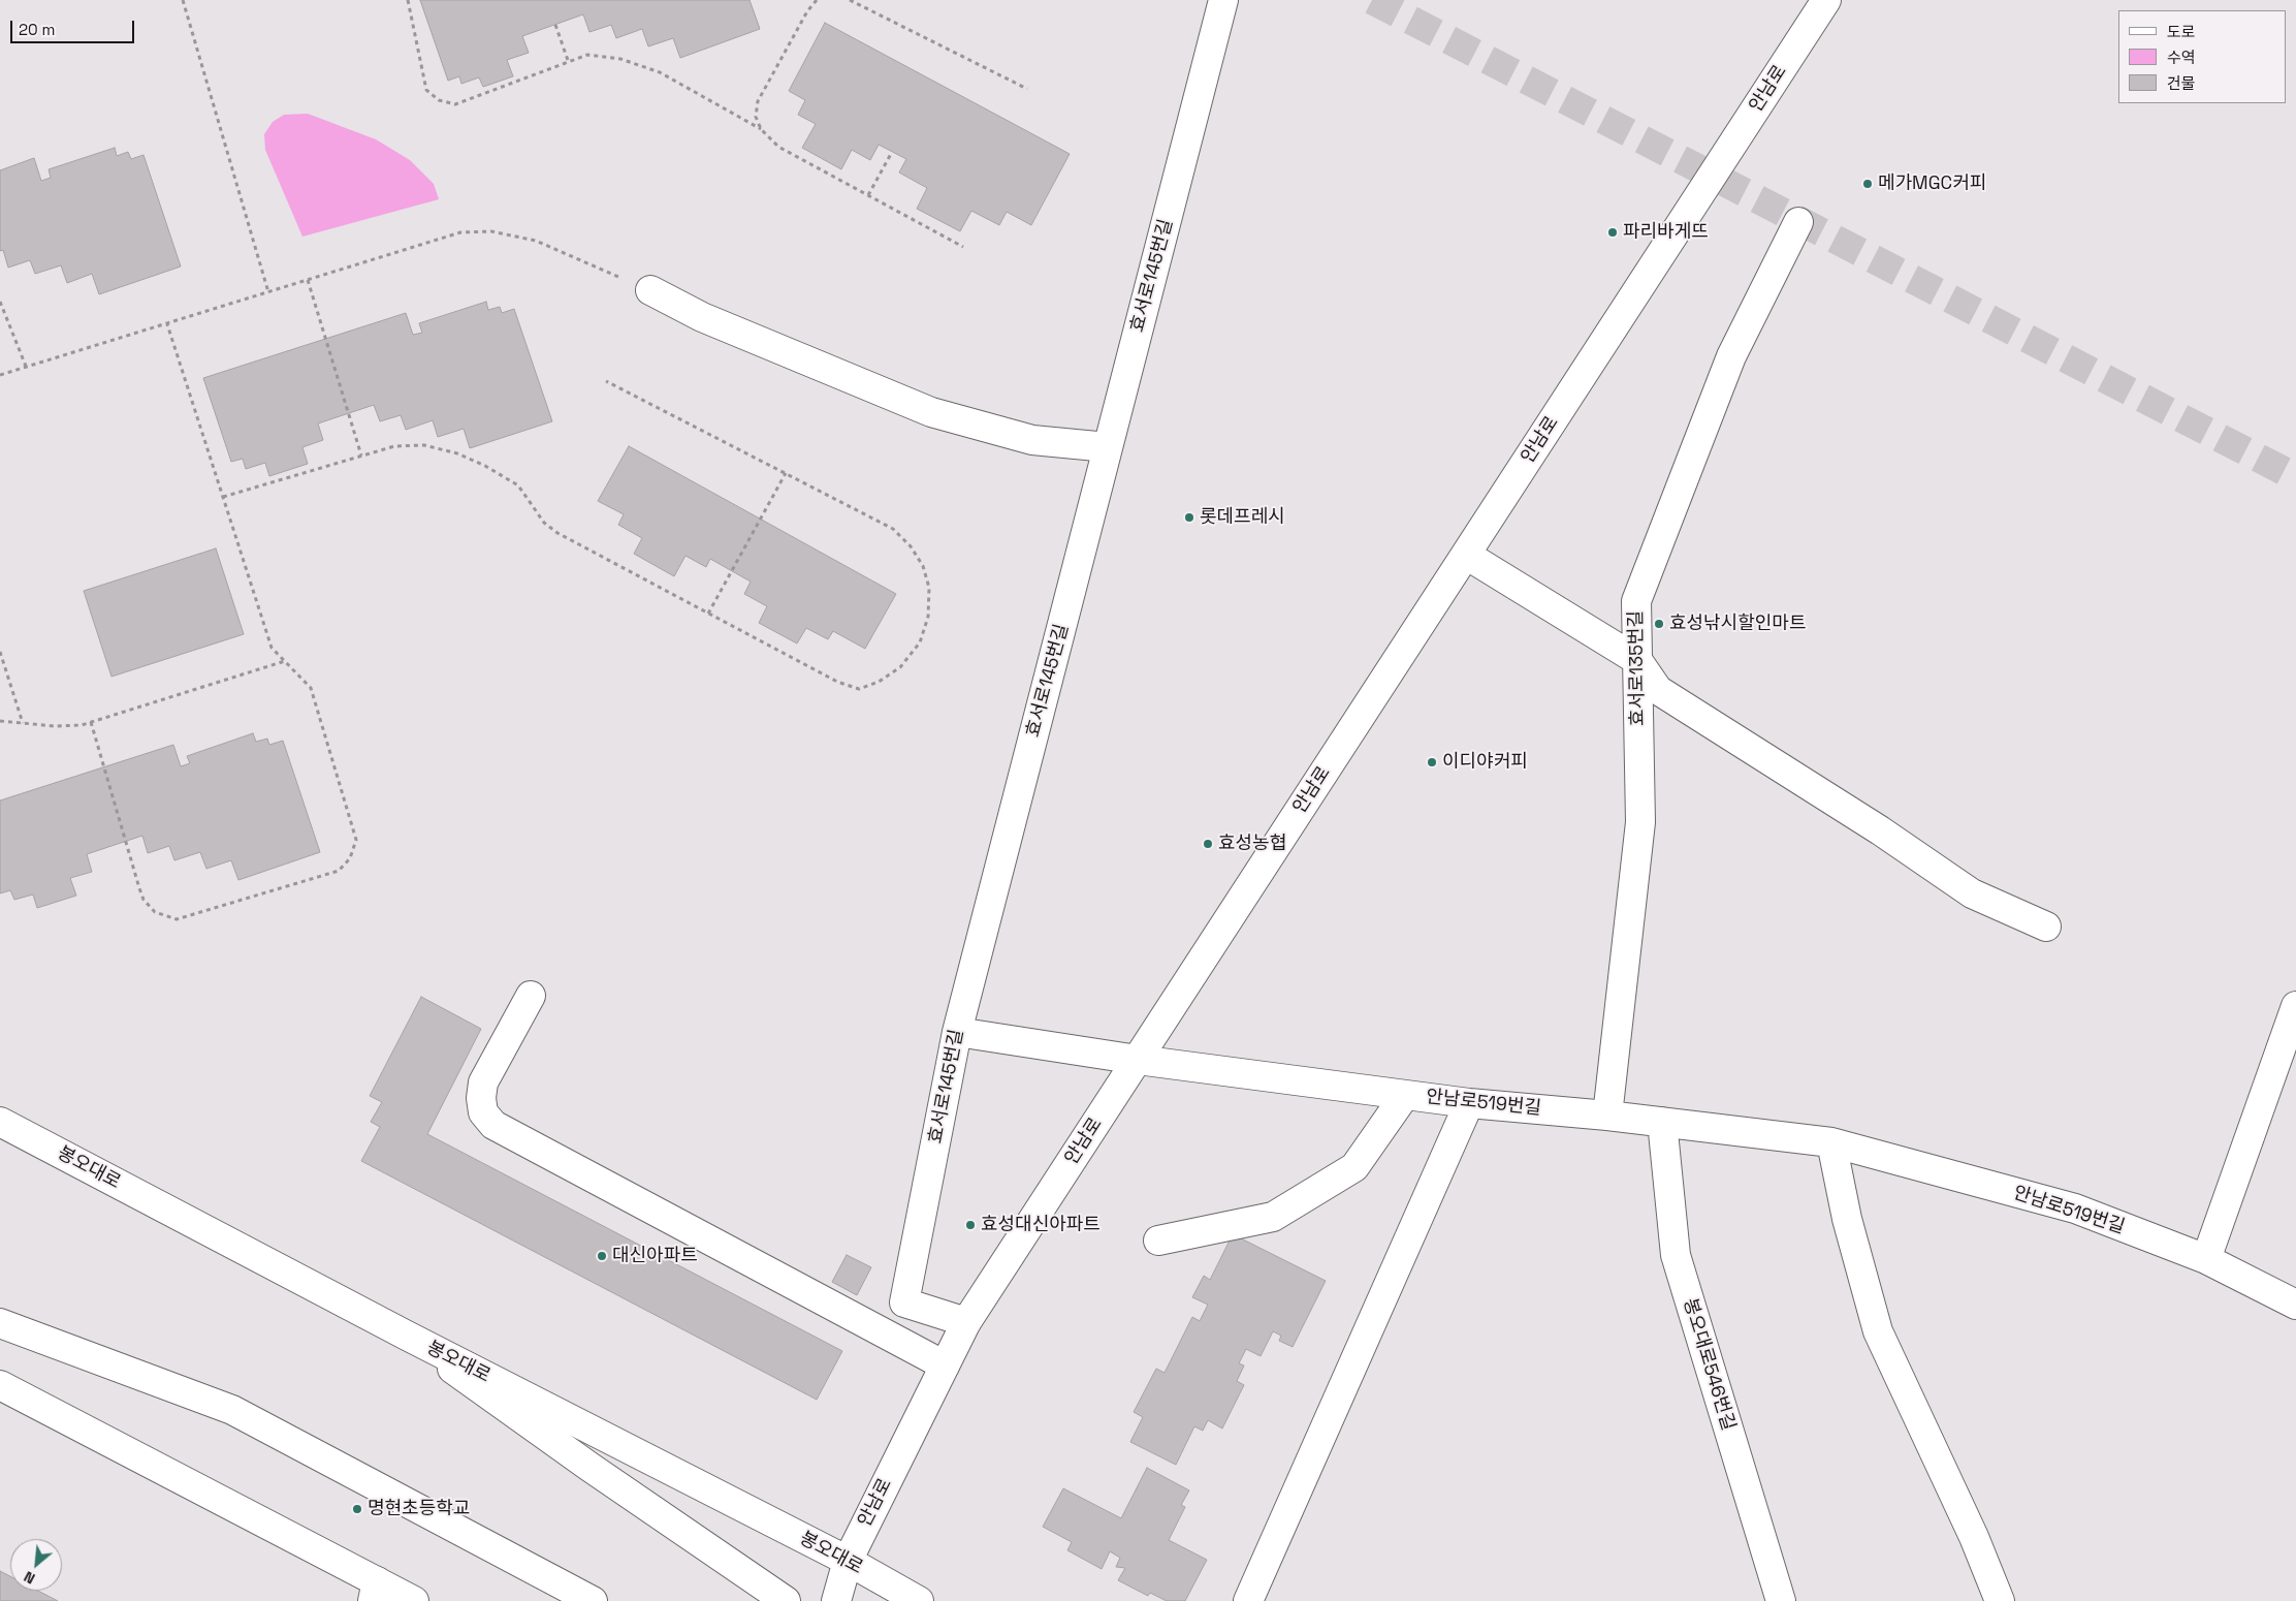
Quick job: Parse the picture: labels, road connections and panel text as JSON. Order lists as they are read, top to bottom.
{
  "streets": {
    "street": [
      "안남로",
      "효서로145번길",
      "효서로135번길",
      "안남로519번길",
      "봉오대로",
      "봉오대로546번길"
    ]
  },
  "crossings": [
    ["안남로", "효서로145번길"],
    ["안남로", "안남로519번길"],
    ["안남로", "봉오대로"],
    ["효서로145번길", "안남로519번길"],
    ["효서로135번길", "안남로519번길"],
    ["안남로519번길", "봉오대로546번길"]
  ],
  "places": [
    "메가MGC커피",
    "파리바게뜨",
    "롯데프레시",
    "효성낚시할인마트",
    "이디야커피",
    "효성농협",
    "효성대신아파트",
    "대신아파트",
    "명현초등학교"
  ],
  "legend": ["도로", "수역", "건물"],
  "scale_bar": "20 m",
  "north": "bottom left"
}
